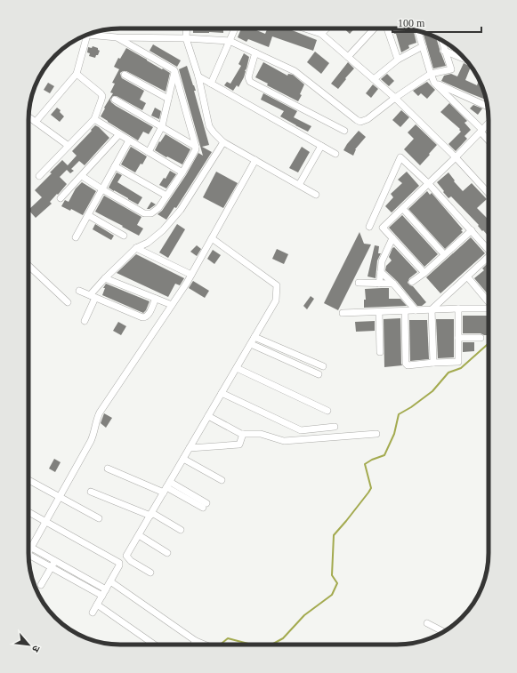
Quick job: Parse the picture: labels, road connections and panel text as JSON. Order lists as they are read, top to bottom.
{
  "scale_bar": "100 m",
  "north": "bottom right"
}
